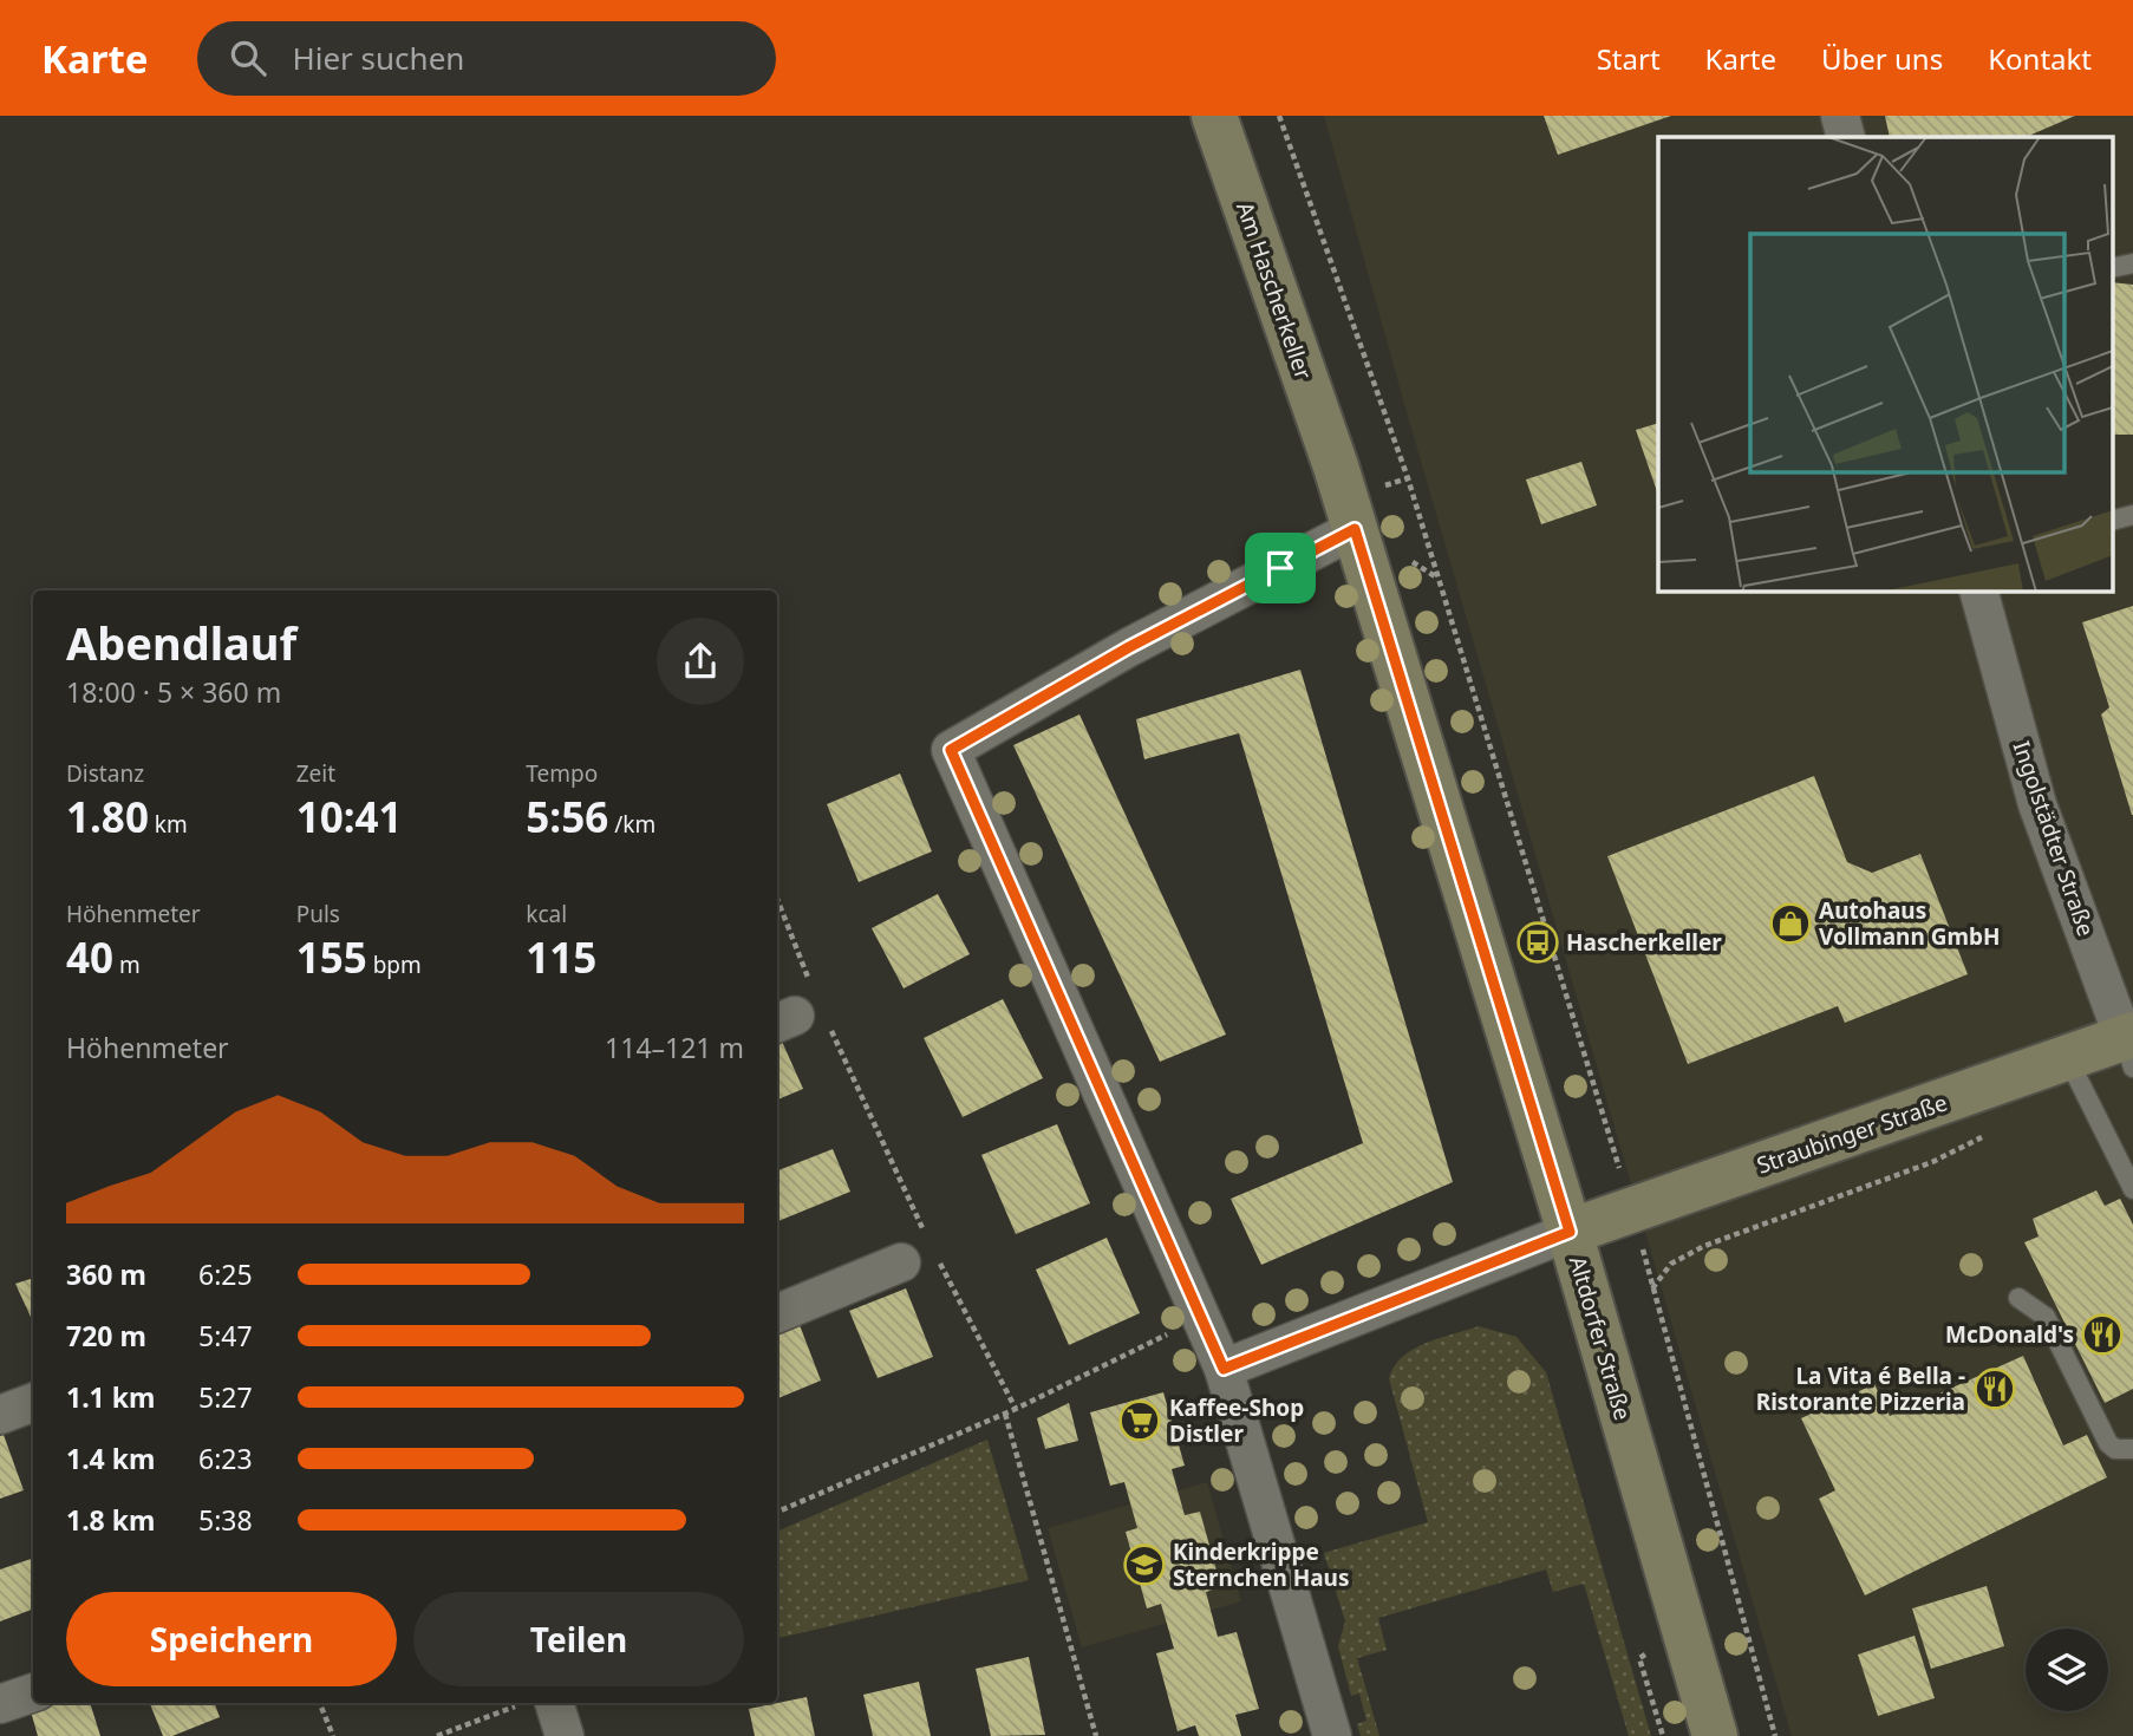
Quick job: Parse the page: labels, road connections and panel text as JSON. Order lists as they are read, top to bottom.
{
  "streets": {
    "main road": ["Am Hascherkeller", "Straubinger Straße", "Altdorfer Straße"],
    "street": ["Ingolstädter Straße"]
  },
  "crossings": [
    ["Am Hascherkeller", "Altdorfer Straße"],
    ["Ingolstädter Straße", "Straubinger Straße"],
    ["Straubinger Straße", "Altdorfer Straße"]
  ],
  "places": {
    "shop": ["Autohaus Vollmann GmbH"],
    "bus stop": ["Hascherkeller"],
    "restaurant": ["McDonald's", "La Vita é Bella - Ristorante Pizzeria"],
    "supermarket": ["Kaffee-Shop Distler"],
    "school or university": ["Kinderkrippe Sternchen Haus"]
  },
  "page": {
    "header": "Karte",
    "search": "Hier suchen",
    "nav": [
      "Start",
      "Karte",
      "Über uns",
      "Kontakt"
    ],
    "heading": ["Abendlauf", "18:00 · 5 × 360 m"],
    "stats": [
      ["Distanz", "1.80 km"],
      ["Zeit", "10:41"],
      ["Tempo", "5:56 /km"],
      ["Höhenmeter", "40 m"],
      ["Puls", "155 bpm"],
      ["kcal", "115"]
    ],
    "chart": ["Höhenmeter", "114–121 m"],
    "list": [
      {
        "name": "360 m",
        "note": "6:25"
      },
      {
        "name": "720 m",
        "note": "5:47"
      },
      {
        "name": "1.1 km",
        "note": "5:27"
      },
      {
        "name": "1.4 km",
        "note": "6:23"
      },
      {
        "name": "1.8 km",
        "note": "5:38"
      }
    ],
    "buttons": ["Speichern", "Teilen"]
  }
}
